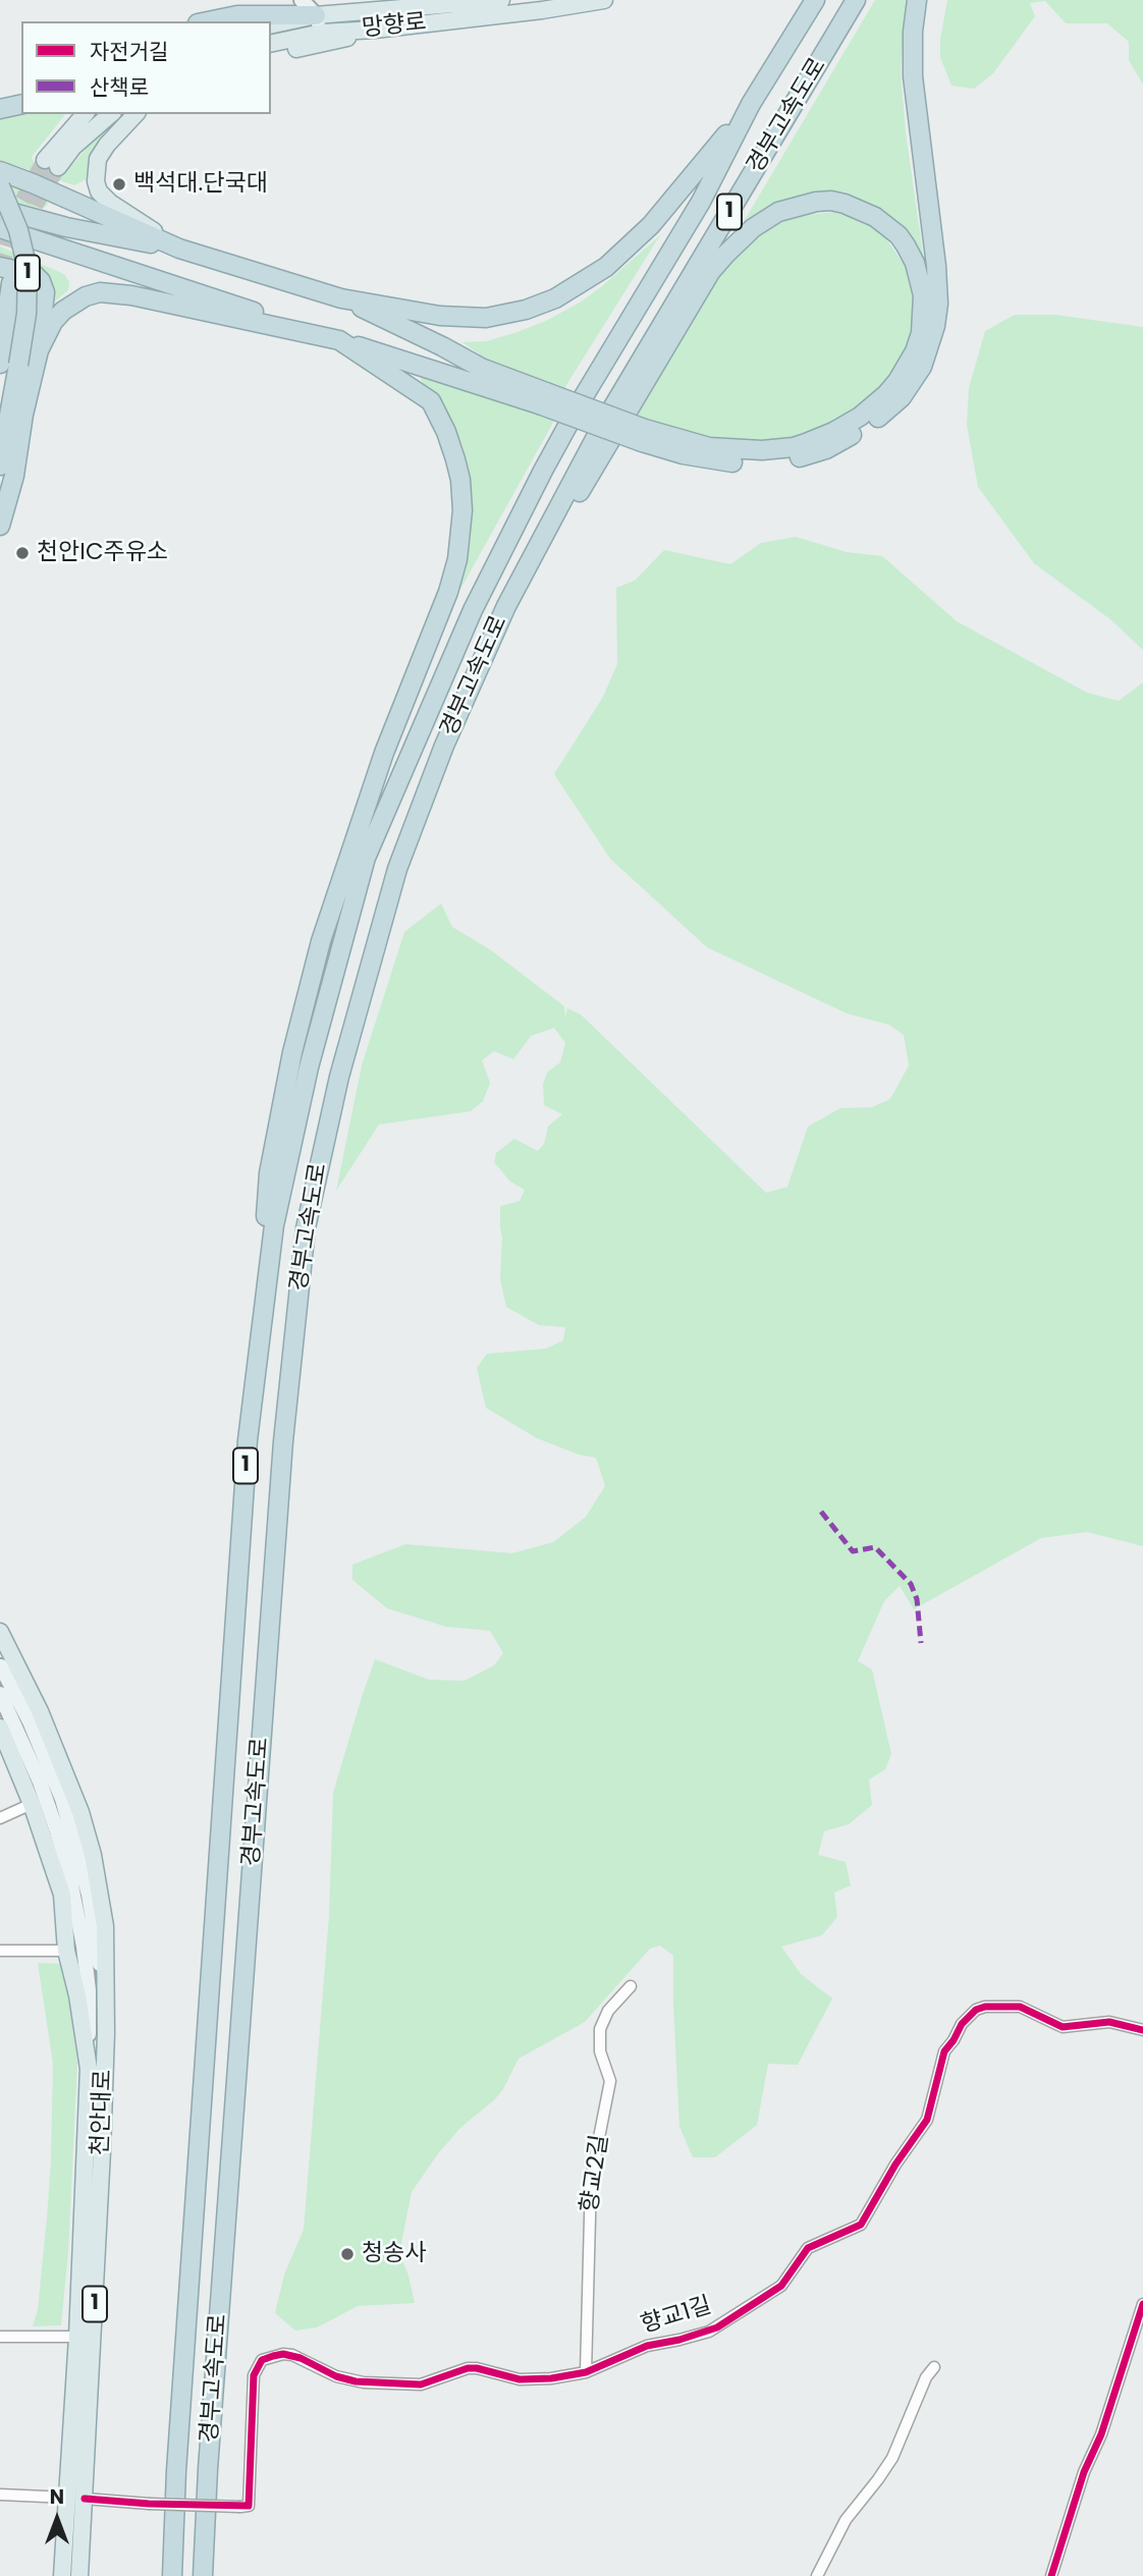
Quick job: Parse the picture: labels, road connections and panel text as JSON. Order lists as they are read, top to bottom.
{
  "streets": {
    "highway": ["경부고속도로", "1"],
    "main road": ["망향로", "천안대로"],
    "street": ["향교2길", "향교1길"]
  },
  "crossings": [
    ["1", "천안대로"],
    ["천안대로", "향교1길"],
    ["향교2길", "향교1길"]
  ],
  "places": ["백석대.단국대", "천안IC주유소", "청송사"],
  "legend": ["자전거길", "산책로"],
  "north": "top"
}
